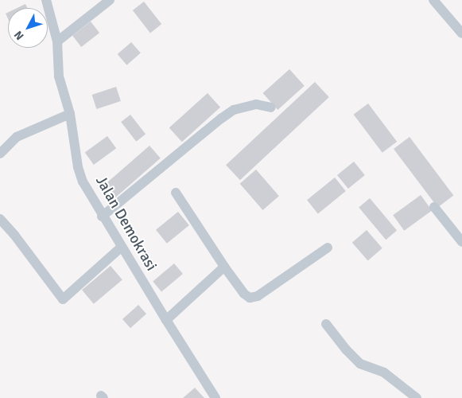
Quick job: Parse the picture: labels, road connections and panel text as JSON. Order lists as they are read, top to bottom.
{
  "streets": {
    "street": ["Jalan Demokrasi"]
  },
  "north": "bottom left"
}
